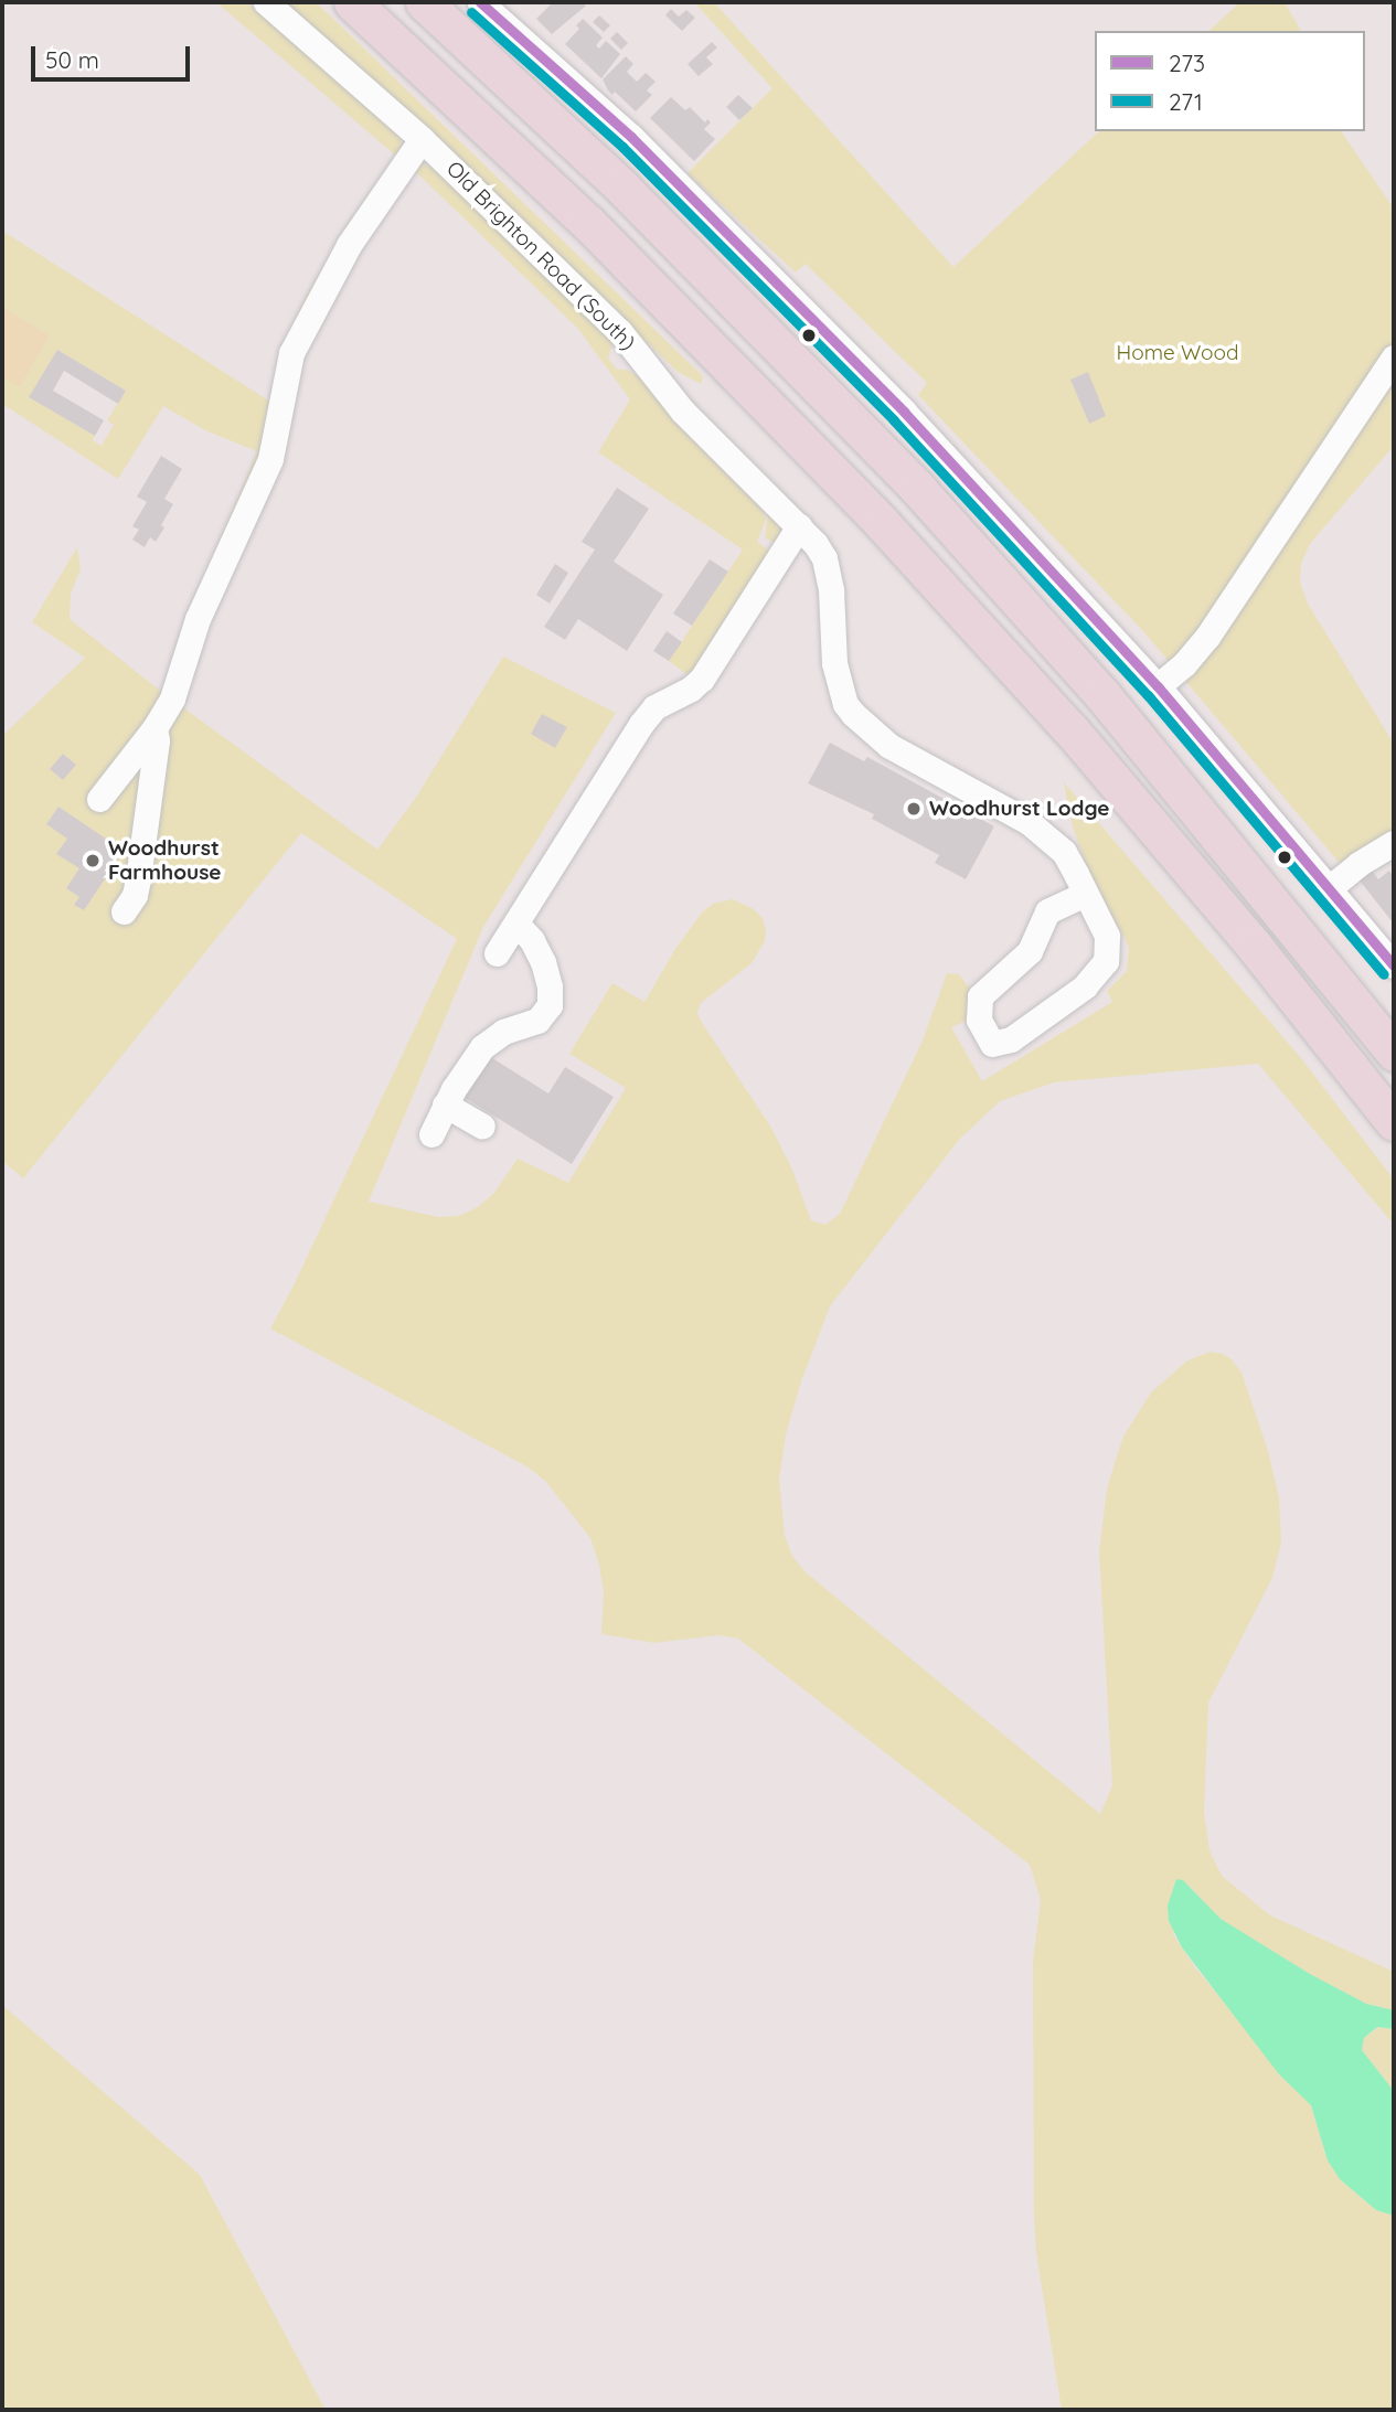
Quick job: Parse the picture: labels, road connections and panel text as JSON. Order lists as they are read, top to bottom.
{
  "streets": {
    "street": ["Old Brighton Road (South)"]
  },
  "parks": ["Home Wood"],
  "places": ["Woodhurst Lodge", "Woodhurst Farmhouse"],
  "lines": ["transit line 273", "transit line 271"],
  "legend": ["273", "271"],
  "scale_bar": "50 m"
}
